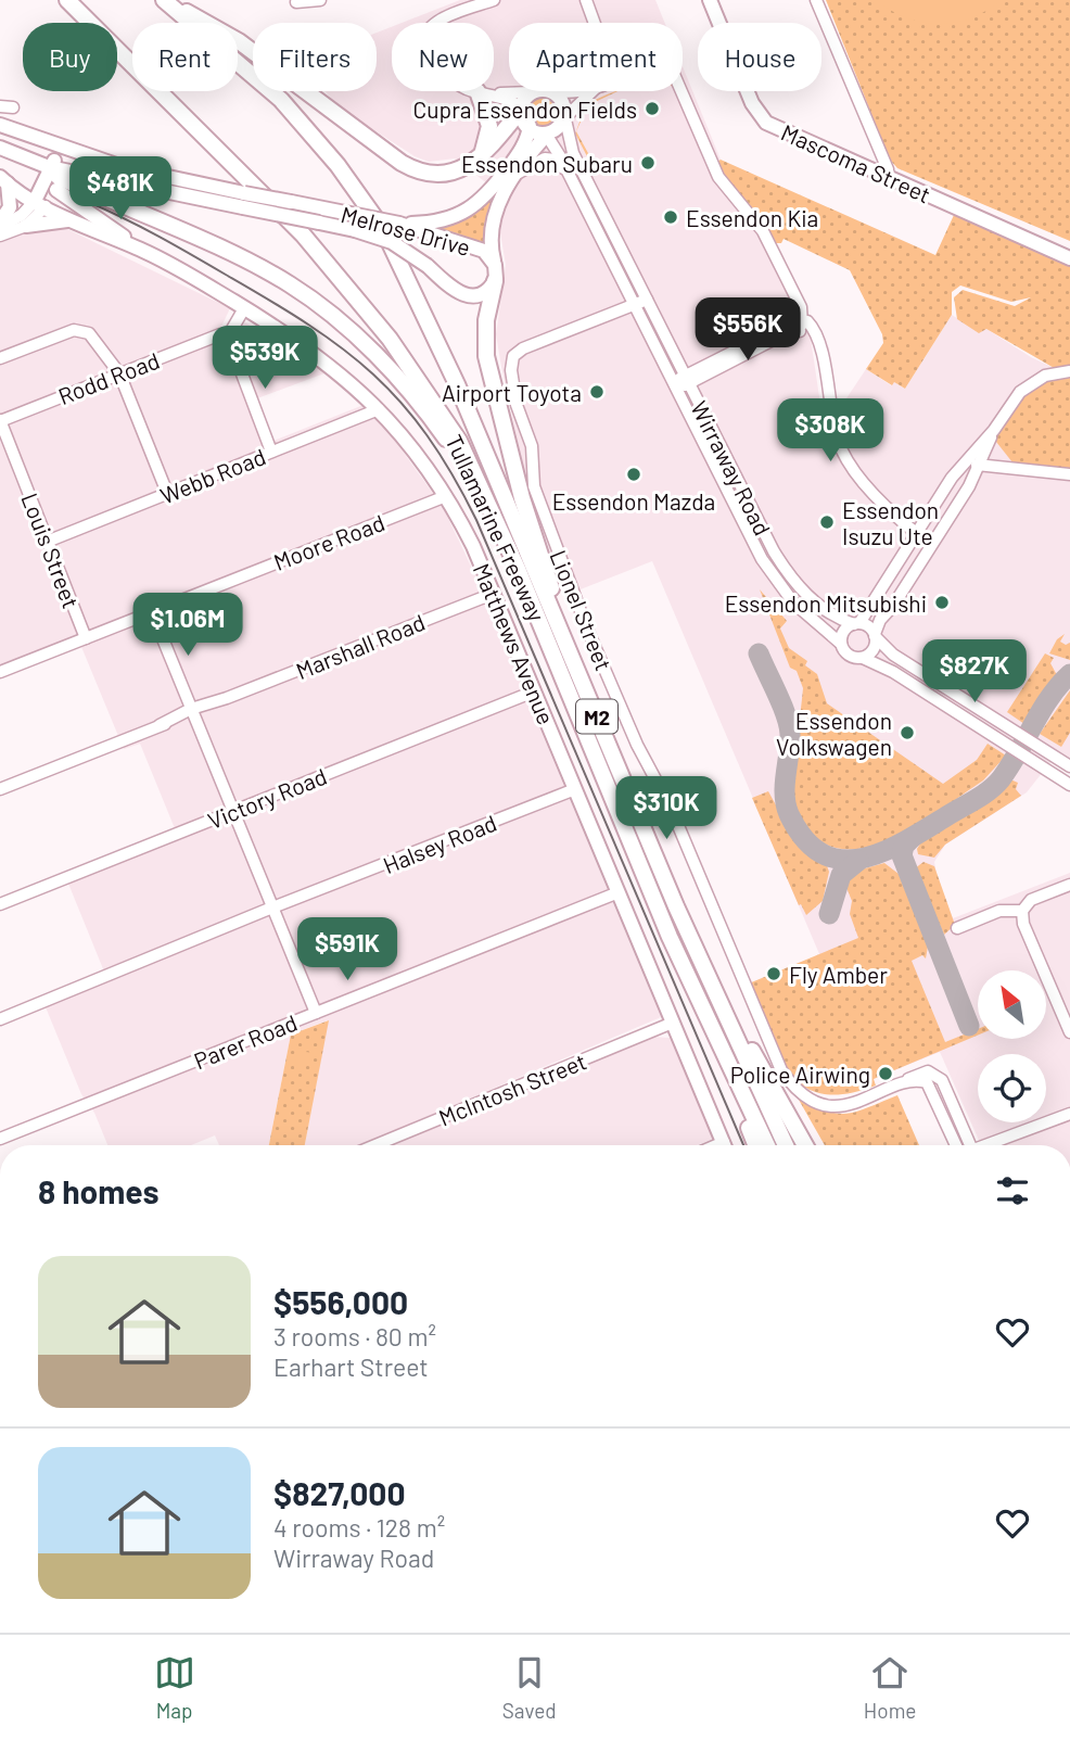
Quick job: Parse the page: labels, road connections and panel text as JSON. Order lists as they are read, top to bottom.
{
  "streets": {
    "highway": ["Tullamarine Freeway", "M2"],
    "main road": ["Mascoma Street", "Melrose Drive", "Matthews Avenue"],
    "street": [
      "Rodd Road",
      "Wirraway Road",
      "Webb Road",
      "Moore Road",
      "Louis Street",
      "Lionel Street",
      "Marshall Road",
      "Victory Road",
      "Halsey Road",
      "Parer Road",
      "McIntosh Street"
    ]
  },
  "crossings": [
    ["Melrose Drive", "Matthews Avenue"],
    ["Rodd Road", "Louis Street"],
    ["Wirraway Road", "Lionel Street"],
    ["Webb Road", "Louis Street"],
    ["Webb Road", "Matthews Avenue"],
    ["Moore Road", "Louis Street"],
    ["Moore Road", "Matthews Avenue"],
    ["Matthews Avenue", "Marshall Road"],
    ["Matthews Avenue", "Victory Road"],
    ["Matthews Avenue", "Halsey Road"],
    ["Matthews Avenue", "Parer Road"],
    ["Matthews Avenue", "McIntosh Street"]
  ],
  "places": [
    "Cupra Essendon Fields",
    "Essendon Subaru",
    "Essendon Kia",
    "Airport Toyota",
    "Essendon Mazda",
    "Essendon Isuzu Ute",
    "Essendon Mitsubishi",
    "Essendon Volkswagen",
    "Fly Amber",
    "Police Airwing"
  ],
  "north": "top left",
  "page": {
    "chip": [
      "Buy",
      "Rent",
      "Filters",
      "New",
      "Apartment",
      "House"
    ],
    "price": [
      "$481K",
      "$556K",
      "$539K",
      "$308K",
      "$1.06M",
      "$827K",
      "$310K",
      "$591K"
    ],
    "heading": "8 homes",
    "list": [
      {
        "name": "$556,000",
        "note": "3 rooms · 80 m² · Earhart Street"
      },
      {
        "name": "$827,000",
        "note": "4 rooms · 128 m² · Wirraway Road"
      }
    ],
    "tabs": ["Map", "Saved", "Home"]
  }
}
